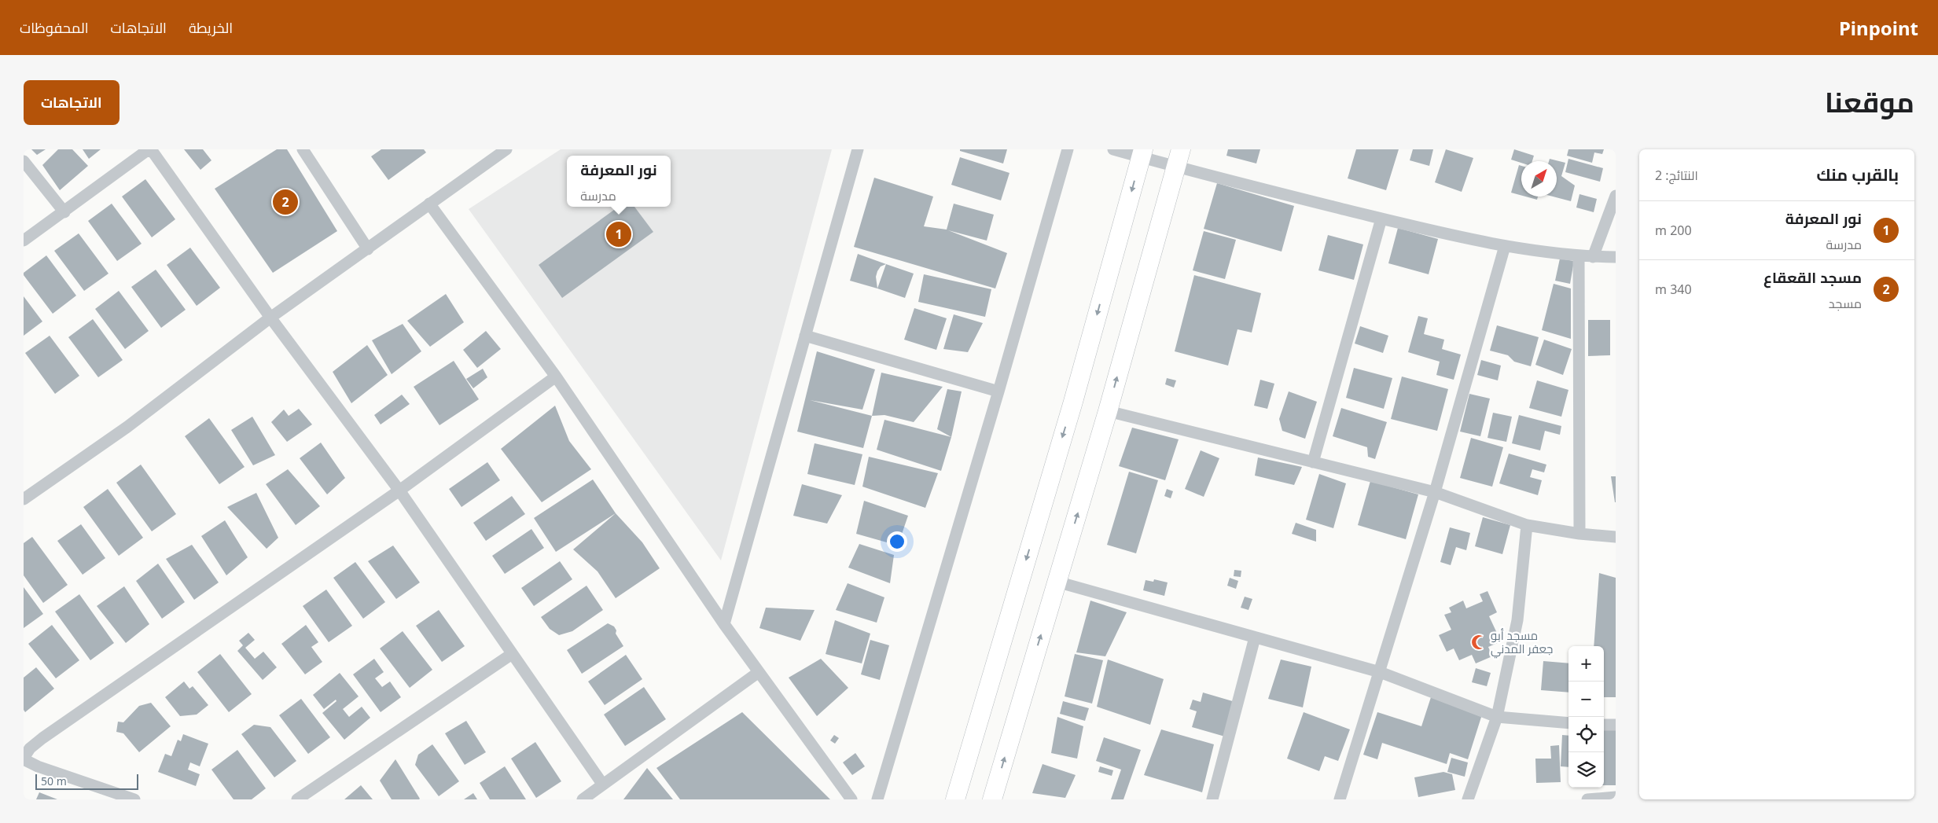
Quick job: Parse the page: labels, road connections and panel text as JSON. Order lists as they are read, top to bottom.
{
  "places": {
    "mosque": ["مسجد أبو جعفر المدني"]
  },
  "scale_bar": "50 m",
  "north": "top right",
  "page": {
    "header": "Pinpoint",
    "nav": ["الخريطة", "الاتجاهات", "المحفوظات"],
    "title": "موقعنا",
    "buttons": "الاتجاهات",
    "heading": ["بالقرب منك", "النتائج: 2"],
    "popup": ["نور المعرفة", "مدرسة"],
    "pins": ["2", "1"],
    "list": [
      {
        "mark": "1",
        "name": "نور المعرفة",
        "note": "مدرسة",
        "value": "200 m"
      },
      {
        "mark": "2",
        "name": "مسجد القعقاع",
        "note": "مسجد",
        "value": "340 m"
      }
    ],
    "map_buttons": ["+", "−"],
    "scale": "50 m"
  }
}
